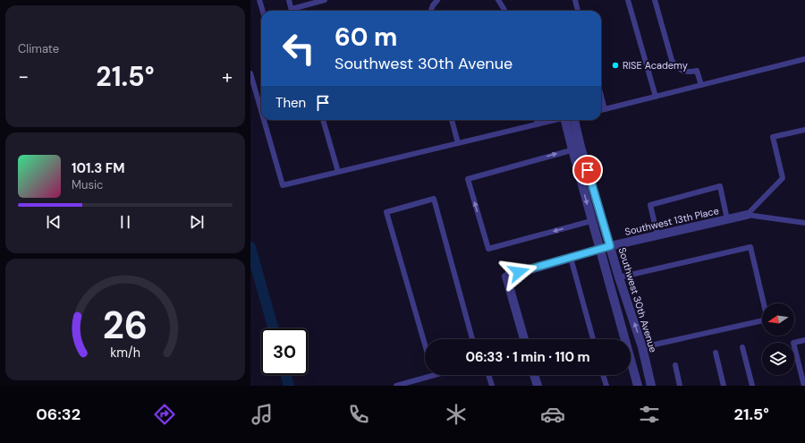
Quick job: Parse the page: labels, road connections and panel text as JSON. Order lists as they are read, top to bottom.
{
  "streets": {
    "street": ["Southwest 13th Place", "Southwest 30th Avenue"]
  },
  "crossings": [
    ["Southwest 13th Place", "Southwest 30th Avenue"]
  ],
  "places": ["RISE Academy"],
  "north": "left",
  "page": {
    "tile": "Climate",
    "turn": ["60 m", "Southwest 30th Avenue"],
    "heat": ["−", "21.5°", "+"],
    "then": "Then",
    "song": ["101.3 FM", "Music"],
    "limit": "30",
    "trip": "06:33 · 1 min · 110 m",
    "tabs": ["06:32", "21.5°"],
    "gauge": ["26", "km/h"]
  }
}
